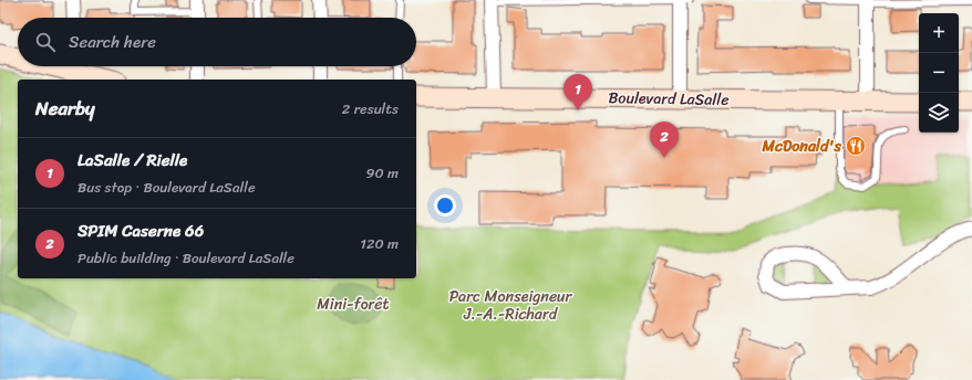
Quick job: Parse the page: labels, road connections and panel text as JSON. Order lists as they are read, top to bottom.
{
  "streets": {
    "main road": ["Boulevard LaSalle"]
  },
  "parks": ["Parc Monseigneur J.-A.-Richard", "Mini-forêt"],
  "places": {
    "restaurant": ["McDonald's"]
  },
  "page": {
    "map_buttons": ["+", "−"],
    "search": "Search here",
    "pins": ["1", "2"],
    "heading": ["Nearby", "2 results"],
    "list": [
      {
        "mark": "1",
        "name": "LaSalle / Rielle",
        "note": "Bus stop · Boulevard LaSalle",
        "value": "90 m"
      },
      {
        "mark": "2",
        "name": "SPIM Caserne 66",
        "note": "Public building · Boulevard LaSalle",
        "value": "120 m"
      }
    ]
  }
}
